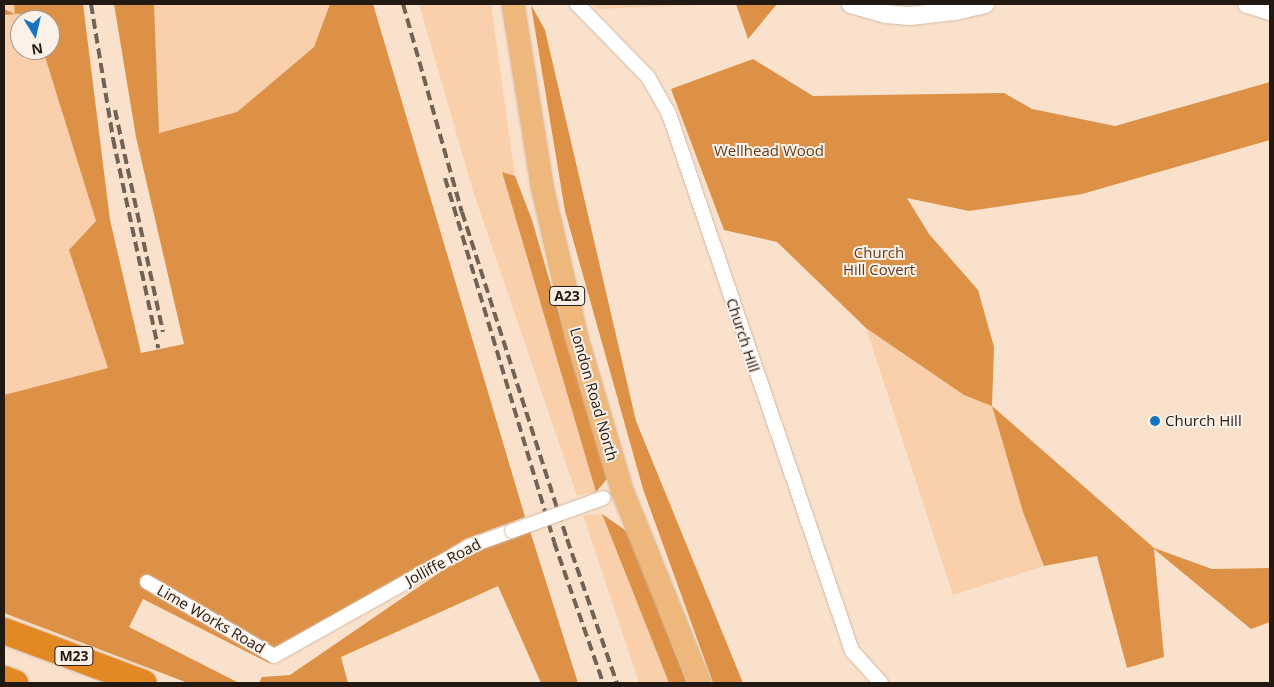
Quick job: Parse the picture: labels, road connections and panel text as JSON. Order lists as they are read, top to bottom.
{
  "streets": {
    "highway": ["M23"],
    "main road": ["A23", "London Road North"],
    "street": ["Church Hill", "Jolliffe Road", "Lime Works Road"]
  },
  "crossings": [
    ["London Road North", "Jolliffe Road"],
    ["Jolliffe Road", "Lime Works Road"]
  ],
  "parks": ["Wellhead Wood", "Church Hill Covert"],
  "places": ["Church Hill"],
  "north": "bottom"
}
